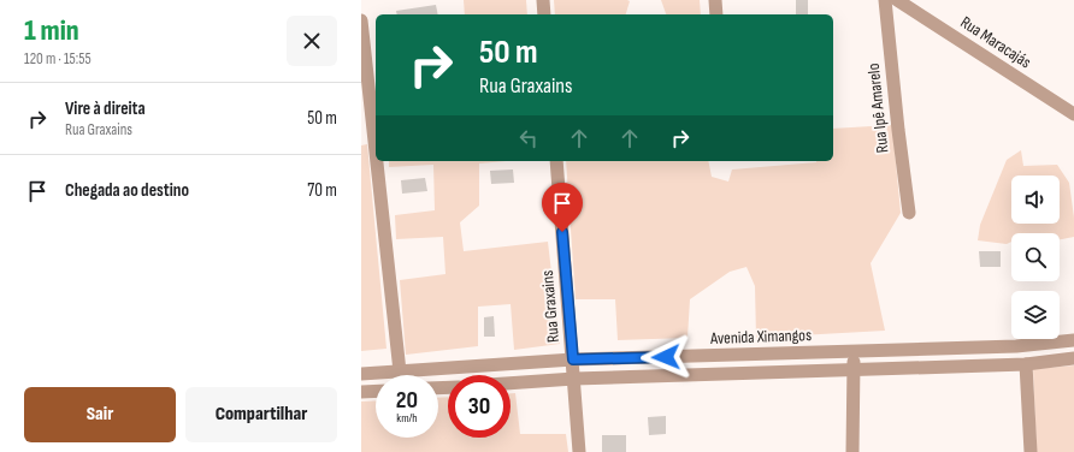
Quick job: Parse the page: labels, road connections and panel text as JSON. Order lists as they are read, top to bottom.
{
  "streets": {
    "street": [
      "Rua Maracajás",
      "Rua Ipê Amarelo",
      "Rua Graxains",
      "Avenida Ximangos"
    ]
  },
  "crossings": [
    ["Rua Graxains", "Avenida Ximangos"]
  ],
  "page": {
    "heading": ["1 min", "120 m · 15:55"],
    "turn": ["50 m", "Rua Graxains"],
    "list": [
      {
        "name": "Vire à direita",
        "note": "Rua Graxains",
        "value": "50 m"
      },
      {
        "name": "Chegada ao destino",
        "value": "70 m"
      }
    ],
    "speed": "20 km/h",
    "limit": "30",
    "buttons": ["Sair", "Compartilhar"]
  }
}
